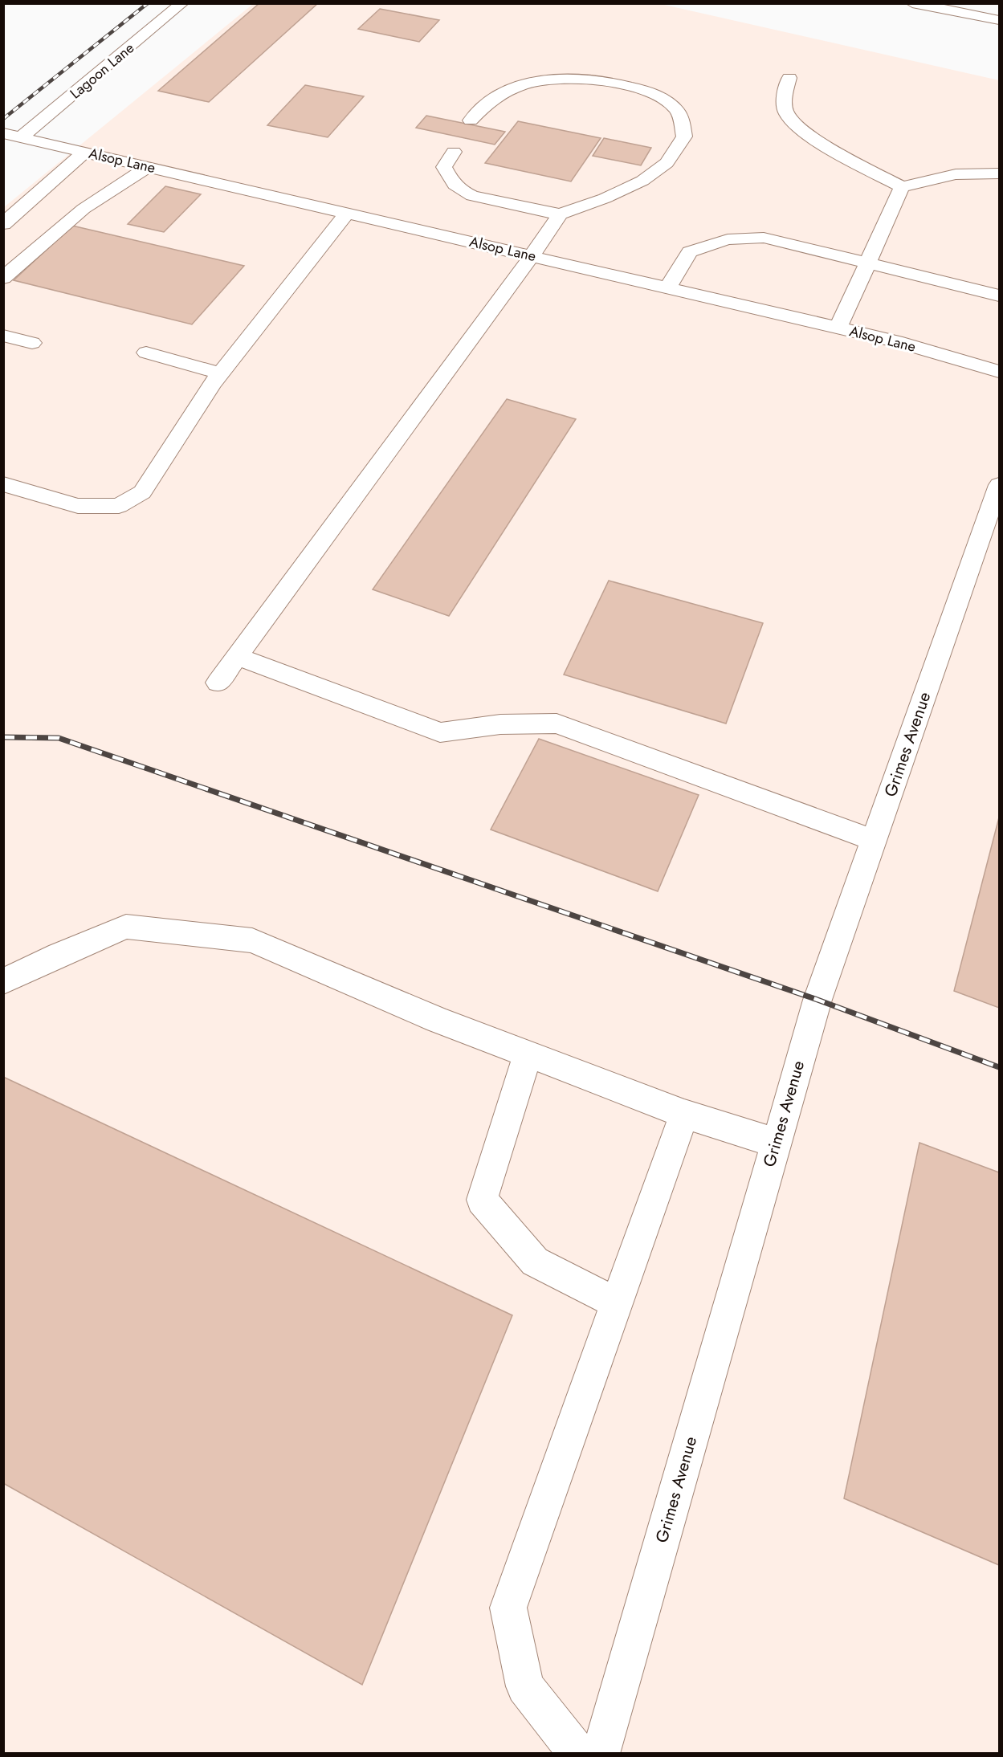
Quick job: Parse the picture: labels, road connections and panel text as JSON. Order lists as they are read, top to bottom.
{
  "streets": {
    "street": ["Lagoon Lane", "Alsop Lane", "Grimes Avenue"]
  },
  "crossings": [
    ["Lagoon Lane", "Alsop Lane"]
  ]
}
